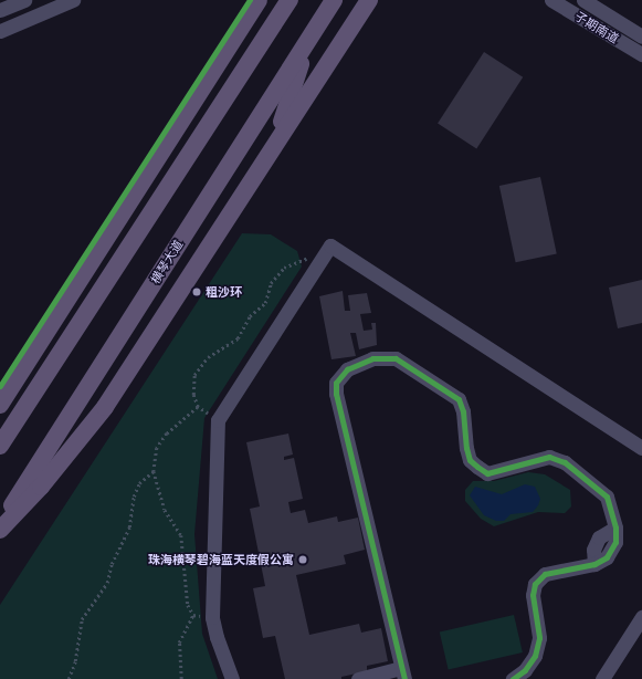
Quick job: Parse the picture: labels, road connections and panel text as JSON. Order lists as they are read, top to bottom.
{
  "streets": {
    "main road": ["横琴大道"],
    "street": ["子期南道"]
  },
  "places": ["粗沙环", "珠海横琴碧海蓝天度假公寓"]
}
